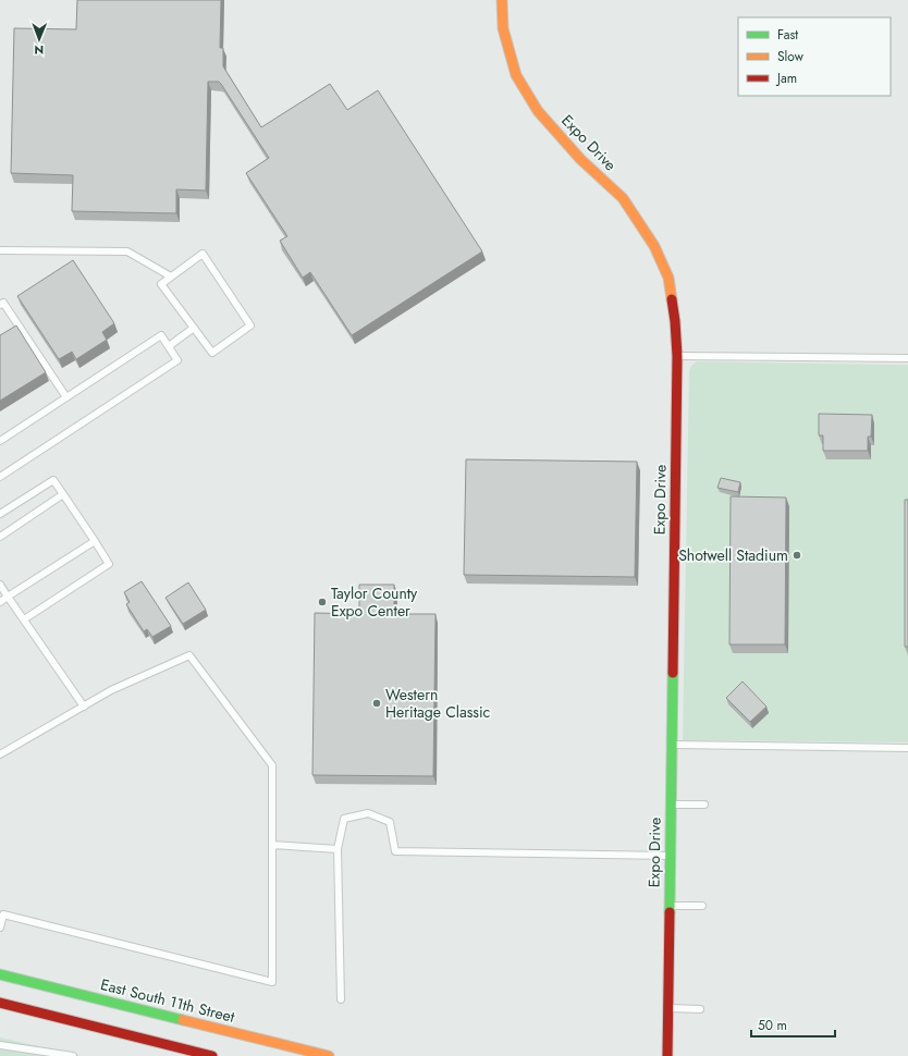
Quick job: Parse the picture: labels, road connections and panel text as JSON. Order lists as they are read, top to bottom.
{
  "streets": {
    "street": ["Expo Drive", "East South 11th Street"]
  },
  "places": ["Shotwell Stadium", "Taylor County Expo Center", "Western Heritage Classic"],
  "legend": ["Fast", "Slow", "Jam"],
  "scale_bar": "50 m",
  "north": "bottom"
}
